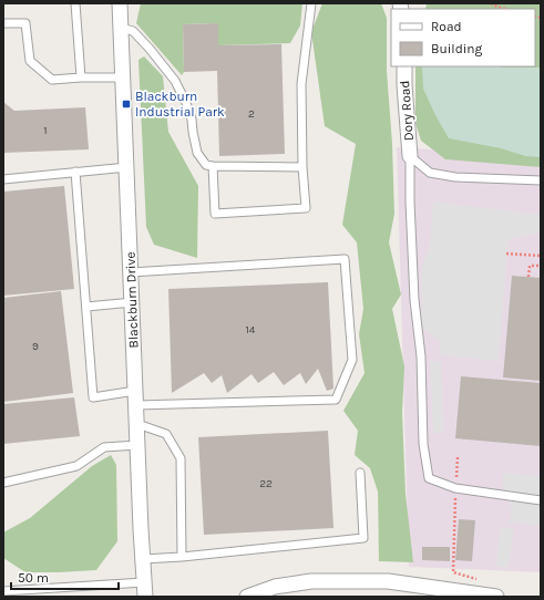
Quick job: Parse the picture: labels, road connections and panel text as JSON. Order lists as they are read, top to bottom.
{
  "streets": {
    "street": ["Dory Road", "Blackburn Drive"]
  },
  "places": {
    "transit": ["Blackburn Industrial Park"]
  },
  "house_numbers": [
    "2",
    "1",
    "14",
    "9",
    "22"
  ],
  "legend": ["Road", "Building"],
  "scale_bar": "50 m"
}
